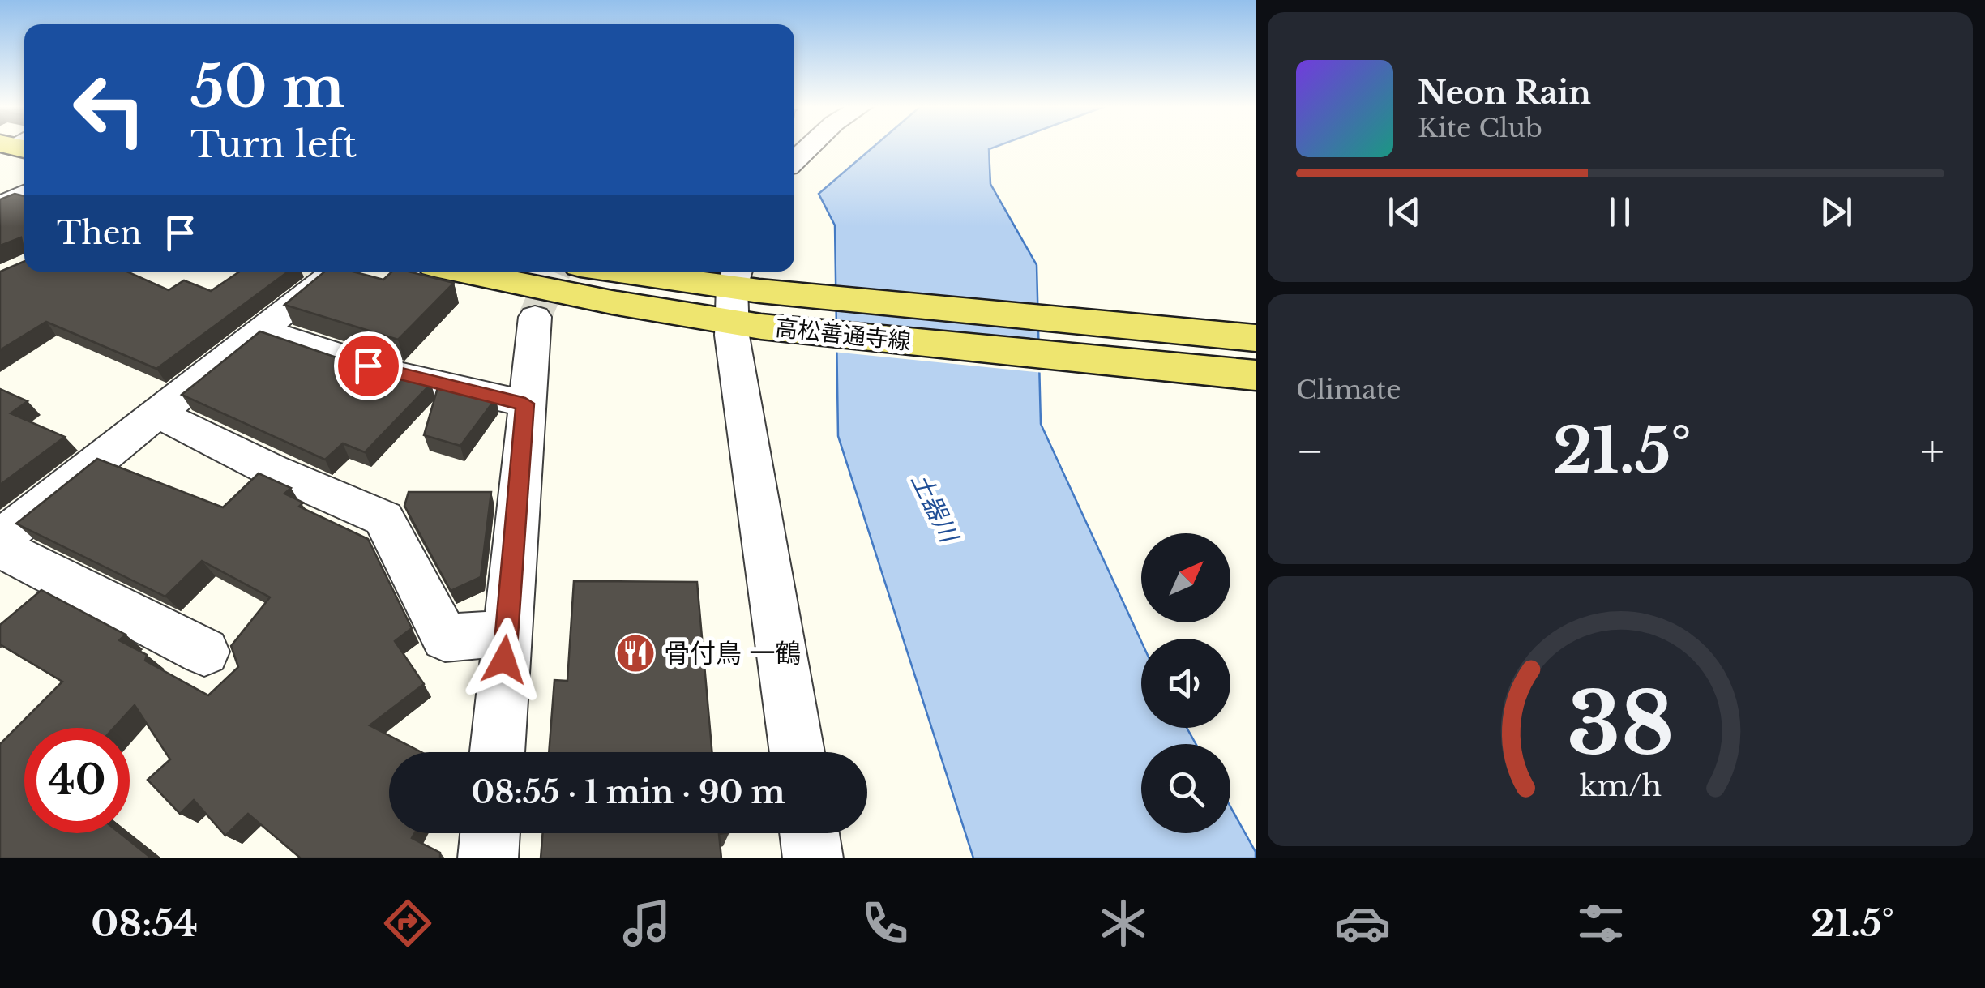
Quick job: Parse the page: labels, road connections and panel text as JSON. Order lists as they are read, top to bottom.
{
  "streets": {
    "main road": ["高松善通寺線"]
  },
  "water": ["土器川"],
  "places": {
    "restaurant": ["骨付鳥 一鶴"]
  },
  "north": "top right",
  "page": {
    "turn": ["50 m", "Turn left"],
    "song": ["Neon Rain", "Kite Club"],
    "then": "Then",
    "tile": "Climate",
    "heat": ["−", "21.5°", "+"],
    "limit": "40",
    "trip": "08:55 · 1 min · 90 m",
    "tabs": ["08:54", "21.5°"],
    "gauge": ["38", "km/h"]
  }
}
